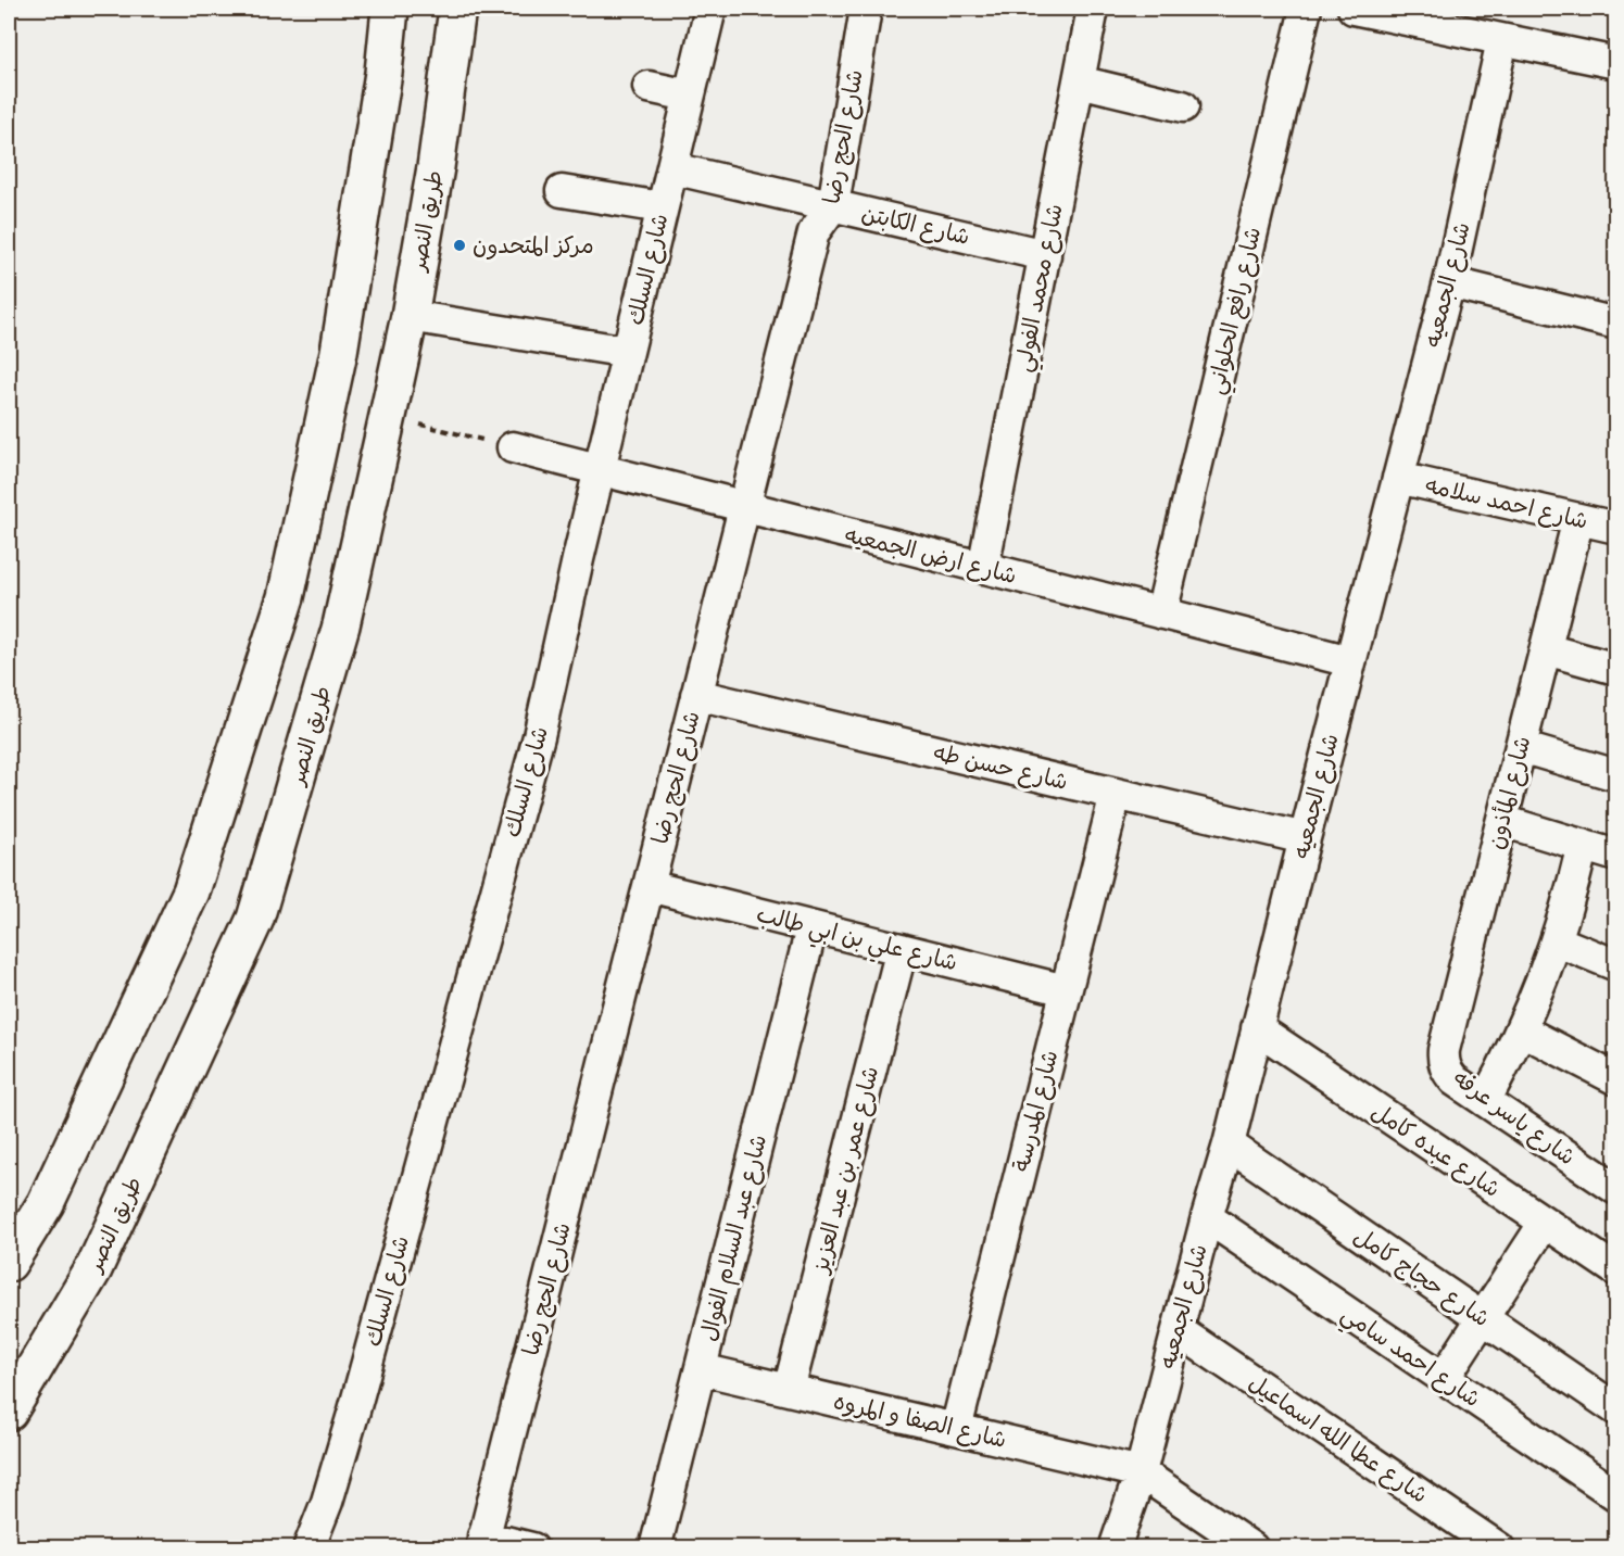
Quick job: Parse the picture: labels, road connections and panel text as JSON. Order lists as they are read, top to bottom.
{
  "streets": {
    "highway": ["طريق النصر"],
    "street": [
      "شارع الحج رضا",
      "شارع الكابتن",
      "شارع السلك",
      "شارع الجمعيه",
      "شارع محمد الفولي",
      "شارع رافع الحلواني",
      "شارع احمد سلامه",
      "شارع ارض الجمعيه",
      "شارع حسن طه",
      "شارع المأذون",
      "شارع علي بن ابي طالب",
      "شارع المدرسة",
      "شارع ياسر عرفه",
      "شارع عبده كامل",
      "شارع عمر بن عبد العزيز",
      "شارع عبد السلام الفوال",
      "شارع حجاج كامل",
      "شارع احمد سامي",
      "شارع الصفا و المروه",
      "شارع عطا الله اسماعيل"
    ]
  },
  "crossings": [
    ["شارع الحج رضا", "شارع الكابتن"],
    ["شارع الحج رضا", "شارع ارض الجمعيه"],
    ["شارع الحج رضا", "شارع حسن طه"],
    ["شارع الحج رضا", "شارع علي بن ابي طالب"],
    ["شارع الكابتن", "شارع السلك"],
    ["شارع الكابتن", "شارع محمد الفولي"],
    ["شارع السلك", "شارع ارض الجمعيه"],
    ["شارع الجمعيه", "شارع احمد سلامه"],
    ["شارع الجمعيه", "شارع ارض الجمعيه"],
    ["شارع الجمعيه", "شارع حسن طه"],
    ["شارع الجمعيه", "شارع عبده كامل"],
    ["شارع الجمعيه", "شارع حجاج كامل"],
    ["شارع الجمعيه", "شارع احمد سامي"],
    ["شارع الجمعيه", "شارع الصفا و المروه"],
    ["شارع الجمعيه", "شارع عطا الله اسماعيل"],
    ["شارع محمد الفولي", "شارع ارض الجمعيه"],
    ["شارع رافع الحلواني", "شارع ارض الجمعيه"],
    ["شارع احمد سلامه", "شارع المأذون"],
    ["شارع حسن طه", "شارع المدرسة"],
    ["شارع المأذون", "شارع ياسر عرفه"],
    ["شارع علي بن ابي طالب", "شارع المدرسة"],
    ["شارع علي بن ابي طالب", "شارع عمر بن عبد العزيز"],
    ["شارع علي بن ابي طالب", "شارع عبد السلام الفوال"],
    ["شارع المدرسة", "شارع الصفا و المروه"],
    ["شارع عمر بن عبد العزيز", "شارع الصفا و المروه"],
    ["شارع عبد السلام الفوال", "شارع الصفا و المروه"]
  ],
  "places": ["مركز المتحدون"]
}
